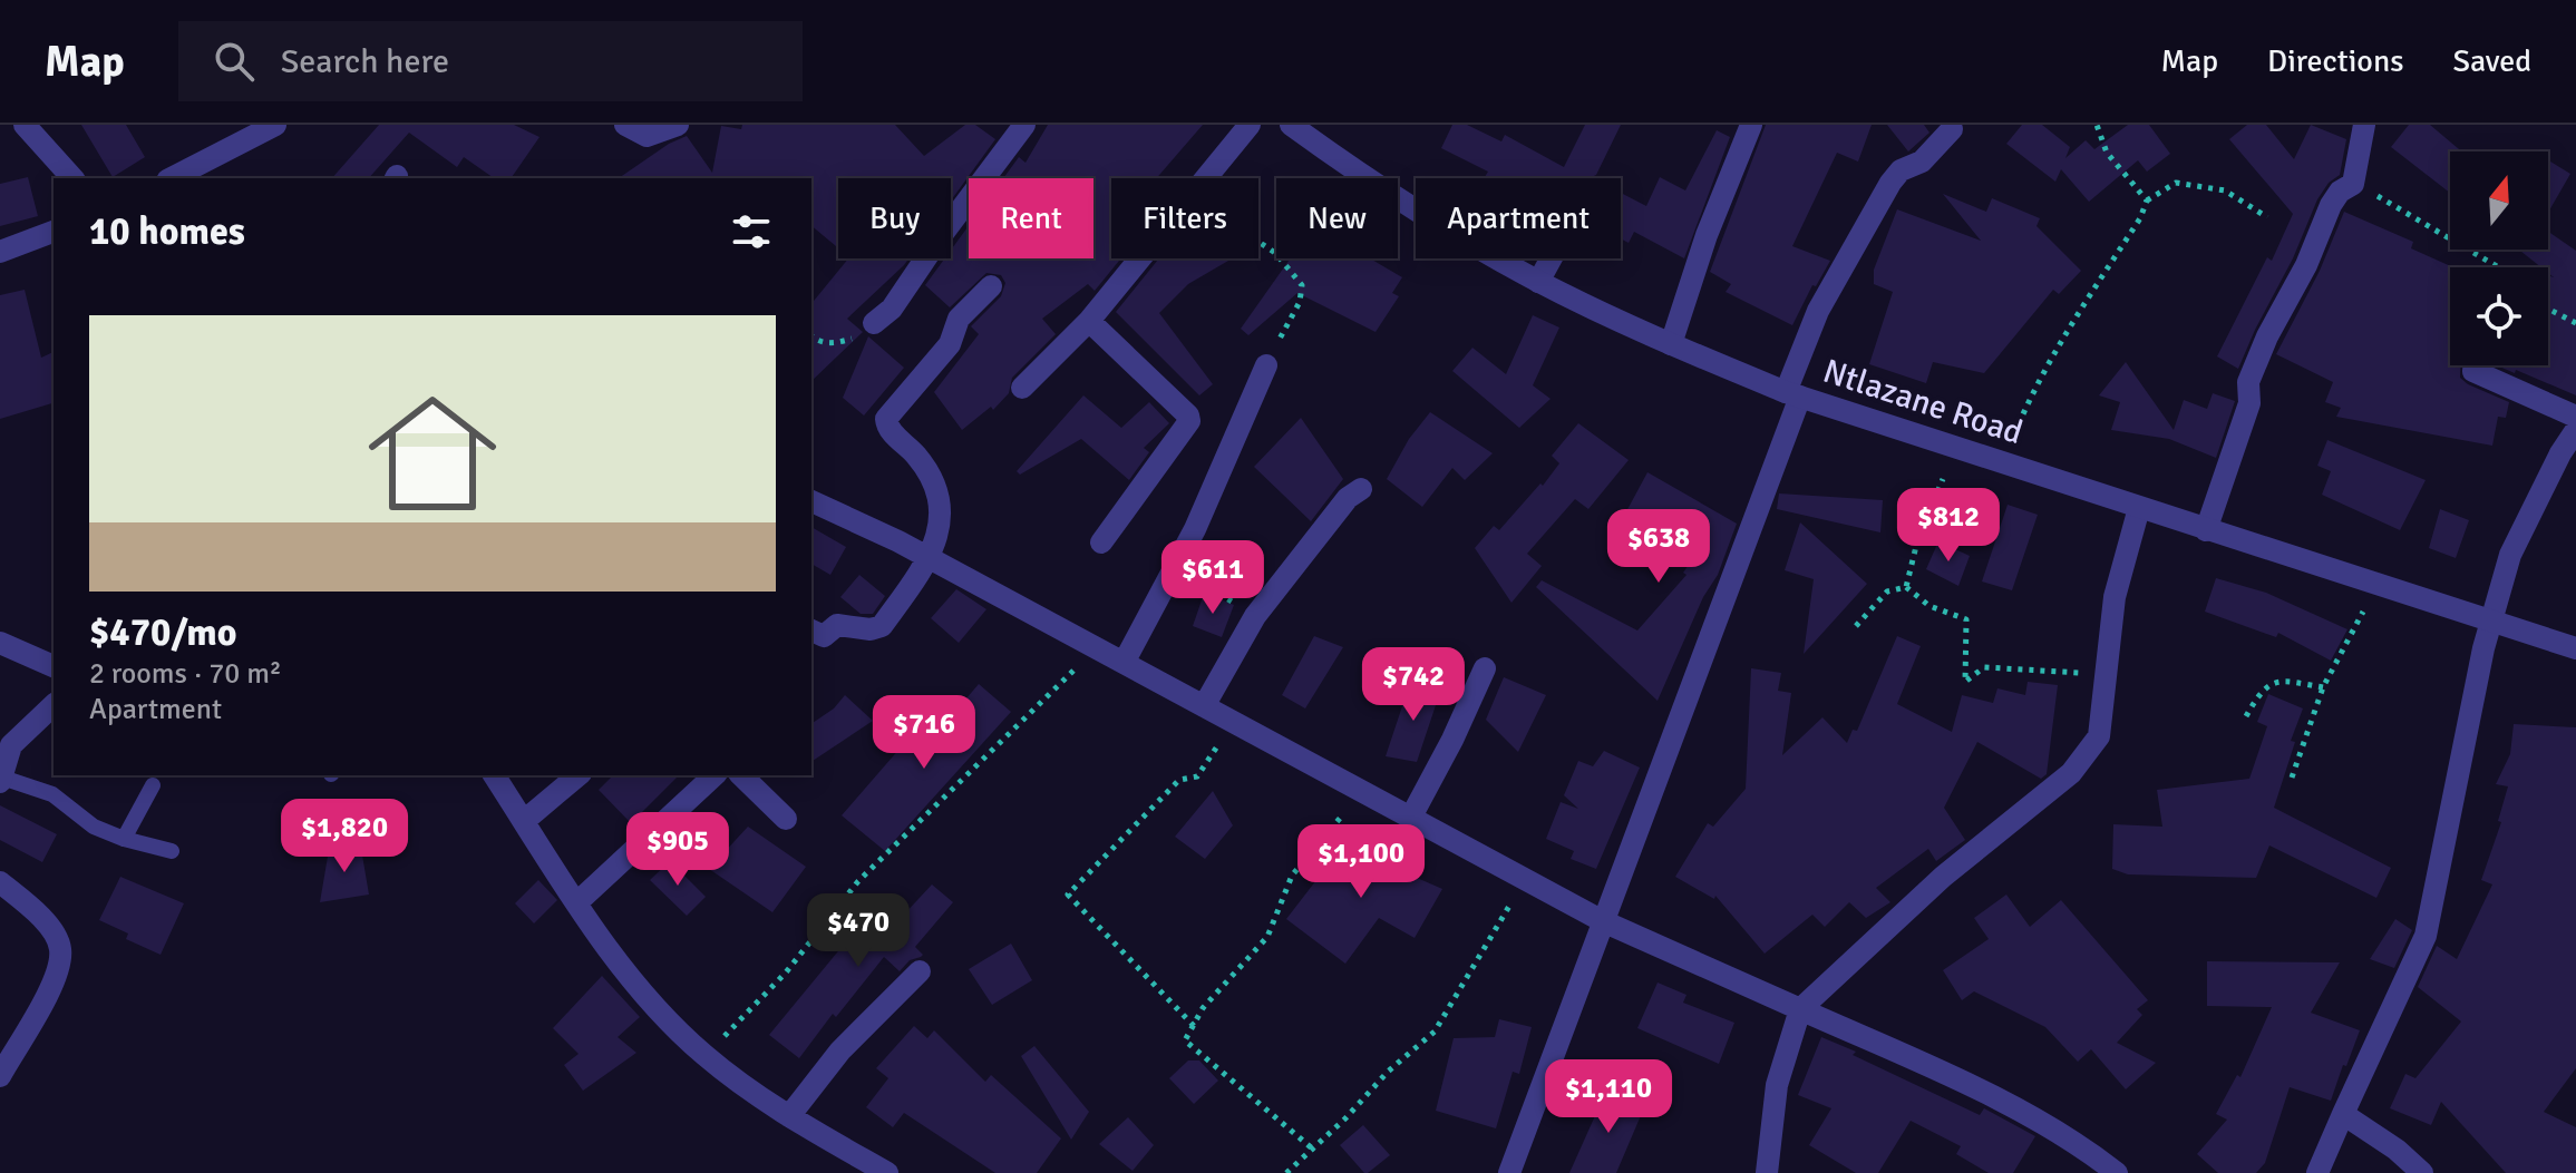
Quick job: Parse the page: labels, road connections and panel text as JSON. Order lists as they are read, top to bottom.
{
  "streets": {
    "street": ["Ntlazane Road"]
  },
  "north": "top",
  "page": {
    "header": "Map",
    "search": "Search here",
    "nav": ["Map", "Directions", "Saved"],
    "chip": [
      "Buy",
      "Rent",
      "Filters",
      "New",
      "Apartment"
    ],
    "heading": "10 homes",
    "list": [
      {
        "name": "$470/mo",
        "note": "2 rooms · 70 m² · Apartment"
      }
    ],
    "price": [
      "$812",
      "$638",
      "$611",
      "$742",
      "$716",
      "$1,820",
      "$905",
      "$1,100",
      "$470",
      "$1,110"
    ]
  }
}
